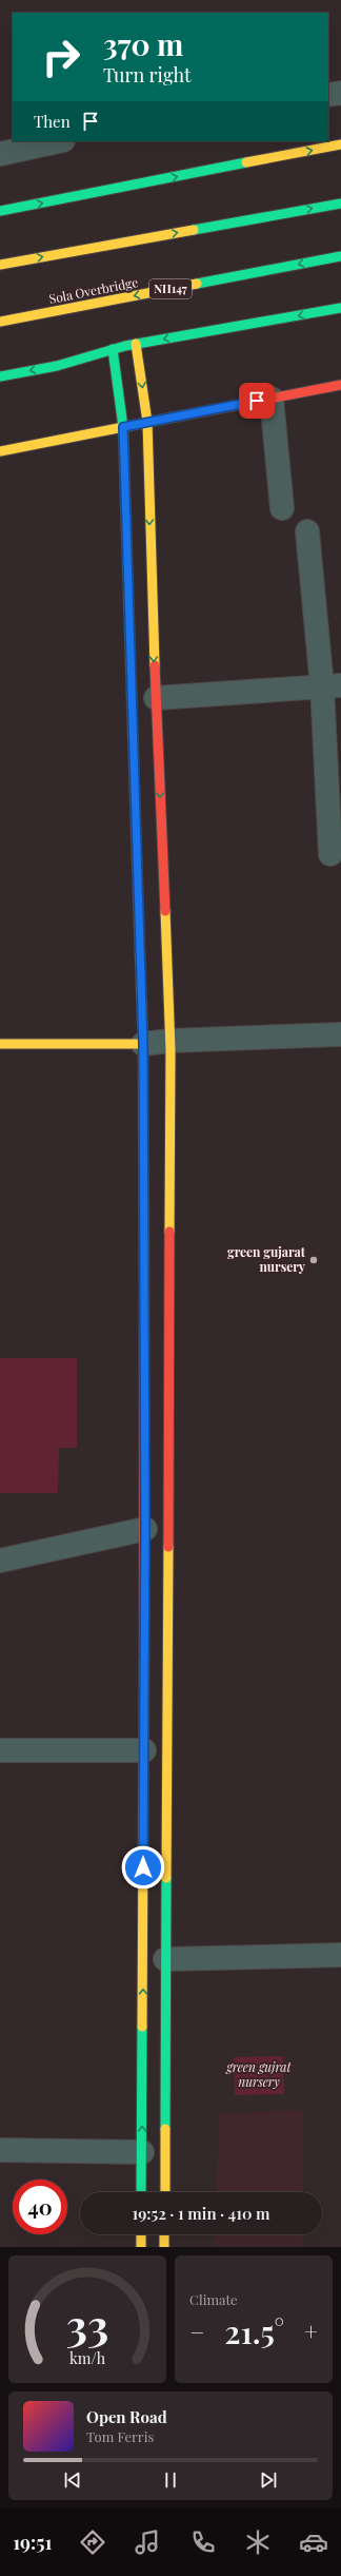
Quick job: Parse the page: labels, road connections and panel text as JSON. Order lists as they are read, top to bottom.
{
  "streets": {
    "main road": ["NH147", "Sola Overbridge"]
  },
  "parks": ["green gujrat nursery"],
  "places": ["green gujarat nursery"],
  "page": {
    "turn": ["370 m", "Turn right"],
    "then": "Then",
    "limit": "40",
    "trip": "19:52 · 1 min · 410 m",
    "tile": "Climate",
    "heat": ["−", "21.5°", "+"],
    "song": ["Open Road", "Tom Ferris"],
    "tabs": "19:51",
    "gauge": ["33", "km/h"]
  }
}
